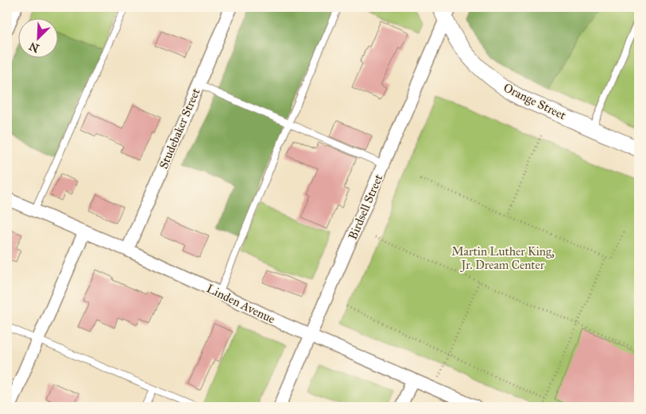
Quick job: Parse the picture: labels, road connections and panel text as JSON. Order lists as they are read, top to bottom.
{
  "streets": {
    "street": [
      "Orange Street",
      "Studebaker Street",
      "Birdsell Street",
      "Linden Avenue"
    ]
  },
  "crossings": [
    ["Orange Street", "Birdsell Street"],
    ["Studebaker Street", "Linden Avenue"],
    ["Birdsell Street", "Linden Avenue"]
  ],
  "parks": ["Martin Luther King, Jr. Dream Center"],
  "north": "bottom left"
}
